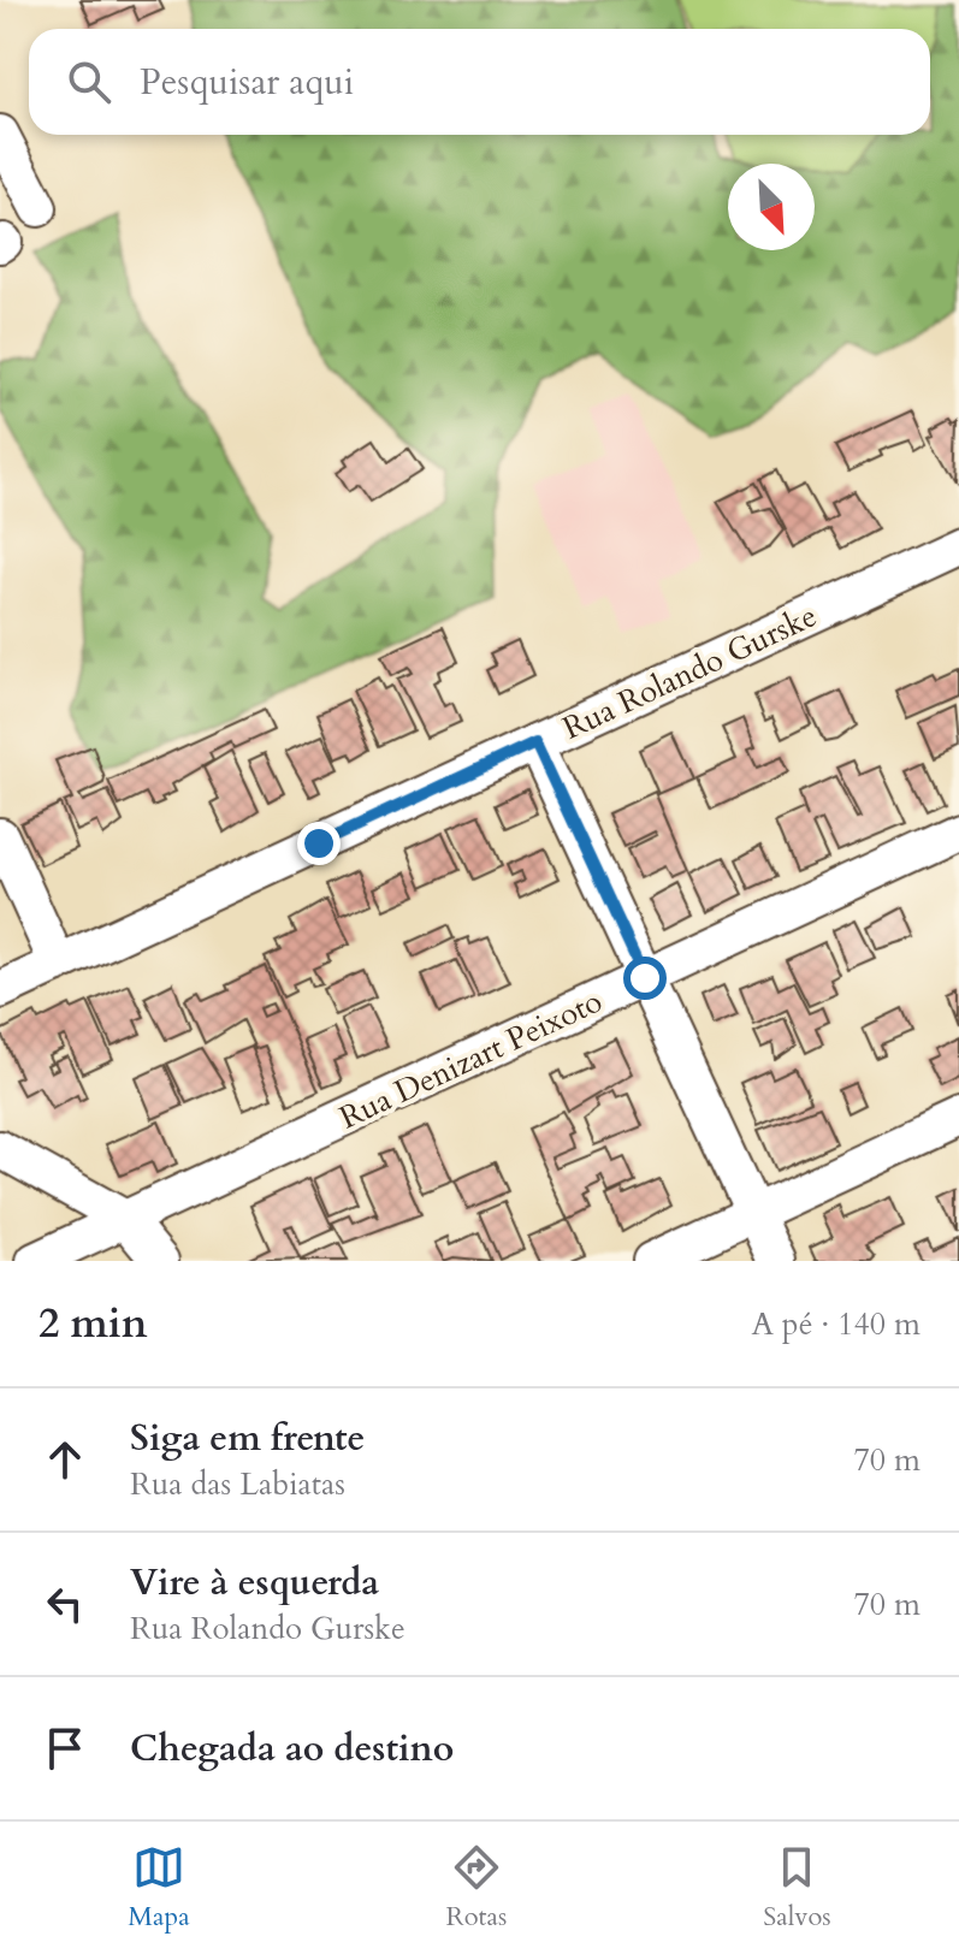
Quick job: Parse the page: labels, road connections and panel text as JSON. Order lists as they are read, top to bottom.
{
  "streets": {
    "street": ["Rua Rolando Gurske", "Rua Denizart Peixoto"]
  },
  "north": "bottom right",
  "page": {
    "search": "Pesquisar aqui",
    "heading": ["2 min", "A pé · 140 m"],
    "list": [
      ["Siga em frente", "Rua das Labiatas", "70 m"],
      ["Vire à esquerda", "Rua Rolando Gurske", "70 m"],
      "Chegada ao destino"
    ],
    "nav": ["Mapa", "Rotas", "Salvos"]
  }
}
